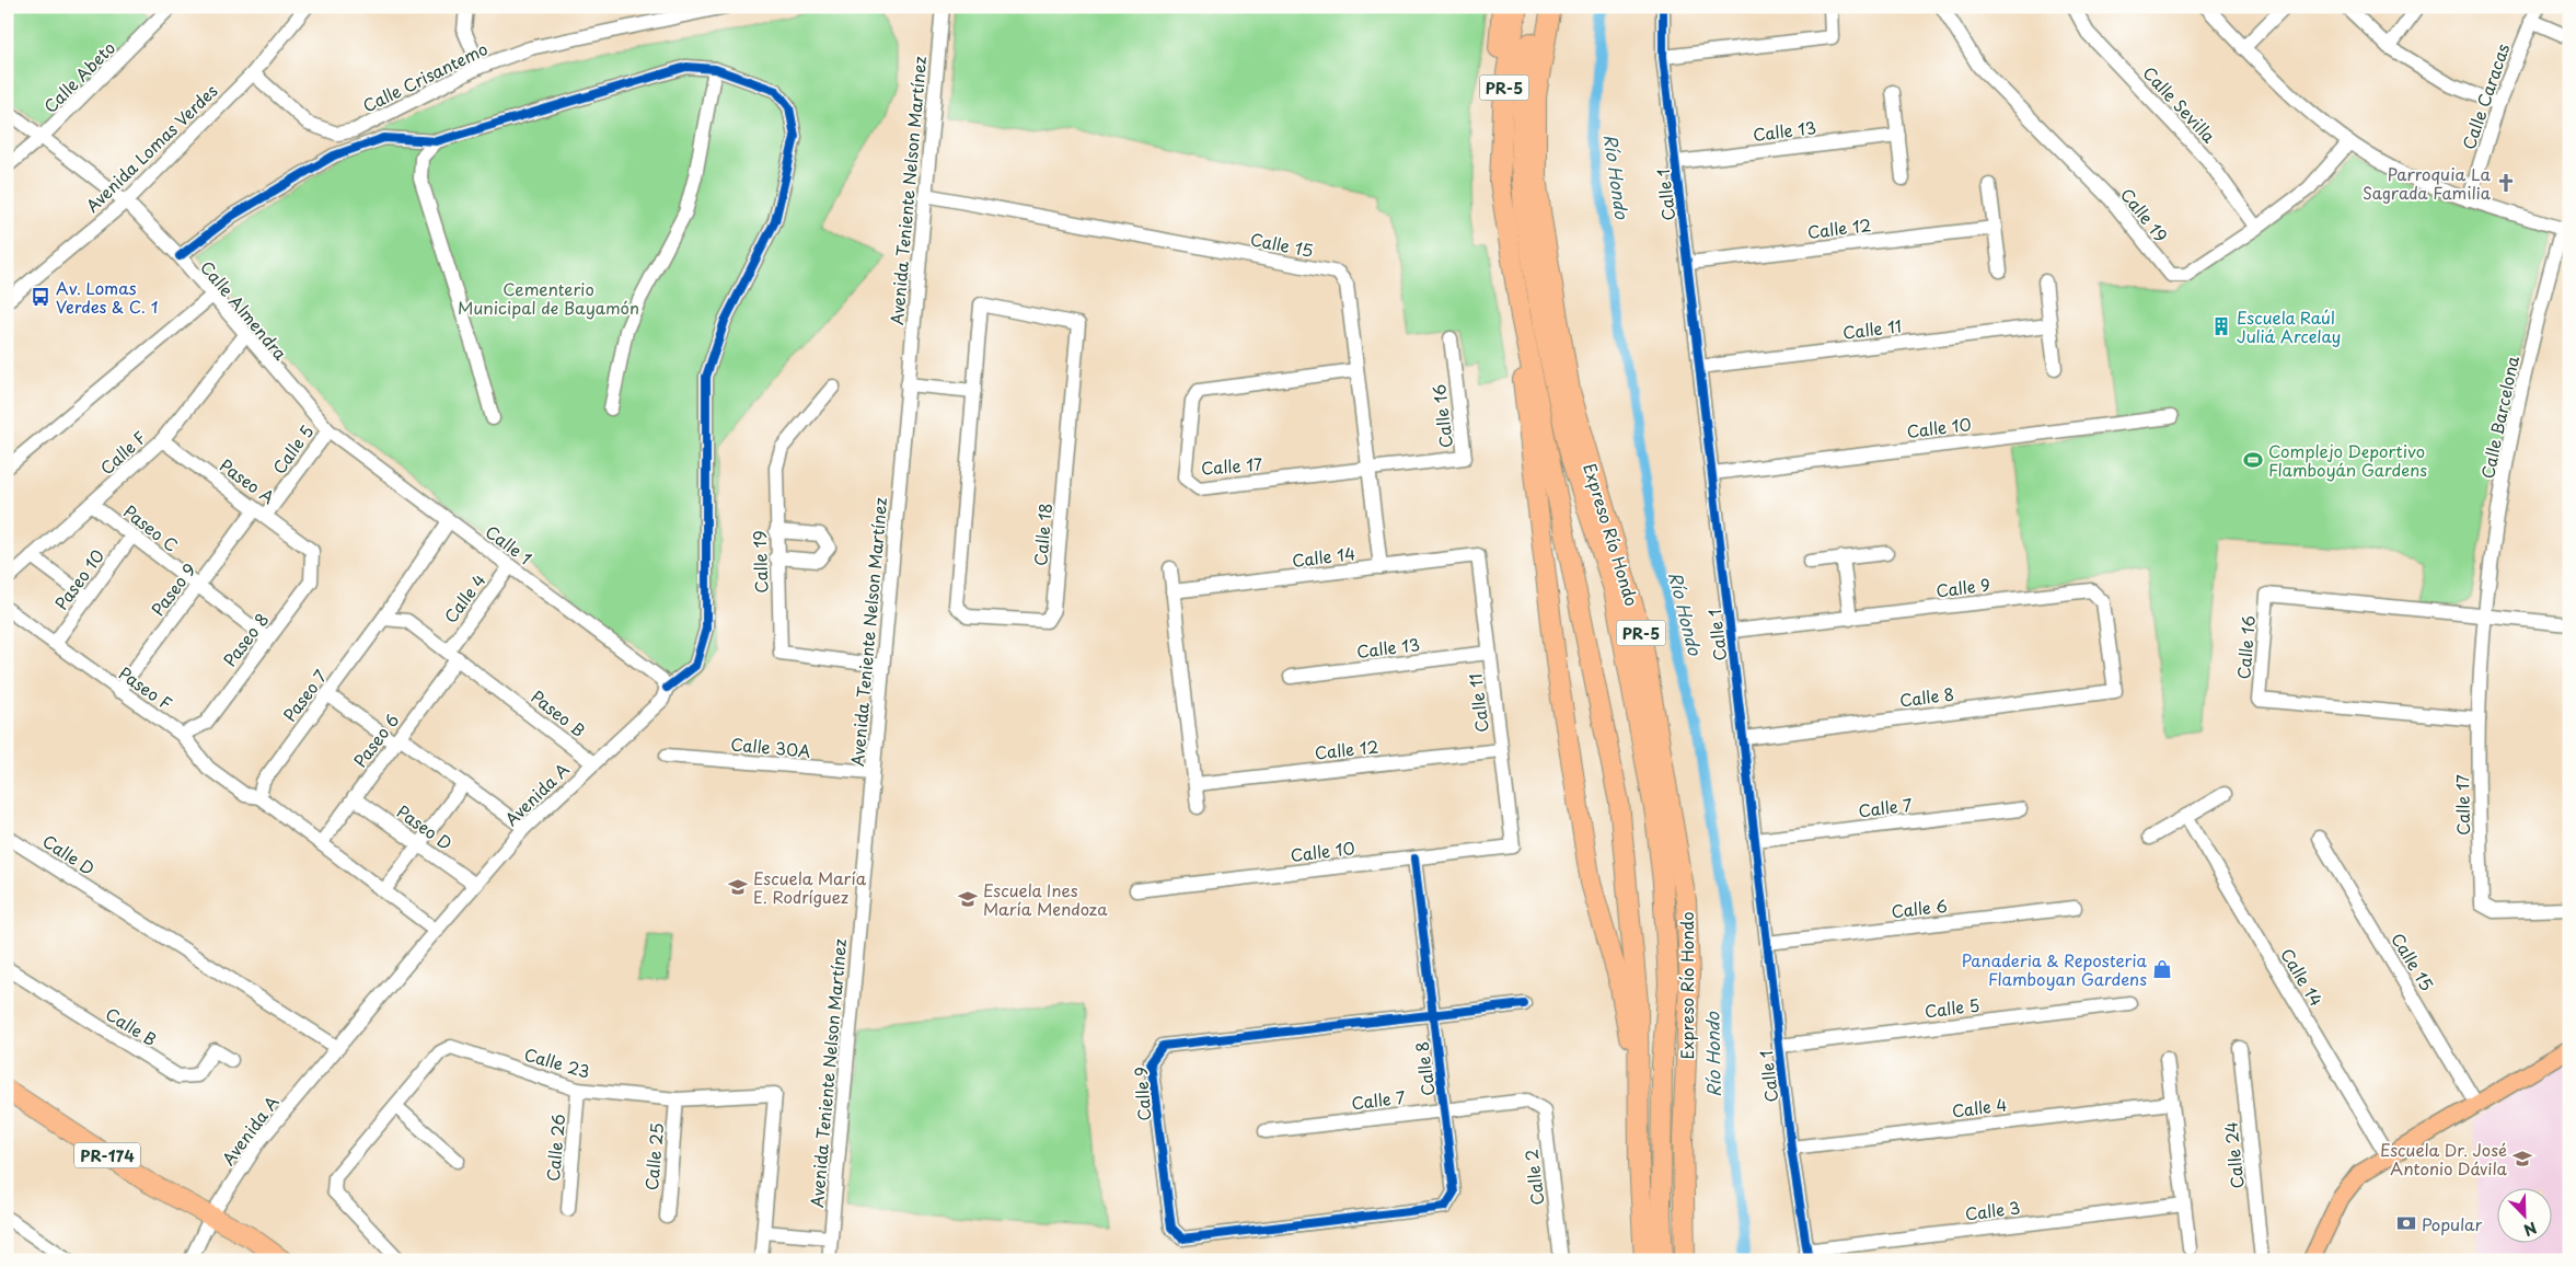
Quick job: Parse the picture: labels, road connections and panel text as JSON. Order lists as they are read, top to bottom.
{
  "streets": {
    "highway": ["PR-5", "Expreso Río Hondo", "PR-174"],
    "street": [
      "Calle Abeto",
      "Calle Crisantemo",
      "Calle Caracas",
      "Calle Sevilla",
      "Calle 13",
      "Avenida Lomas Verdes",
      "Avenida Teniente Nelson Martínez",
      "Calle 1",
      "Calle 19",
      "Calle 12",
      "Calle 15",
      "Calle Almendra",
      "Calle 11",
      "Calle 16",
      "Calle Barcelona",
      "Calle 10",
      "Calle 5",
      "Calle F",
      "Calle 17",
      "Paseo A",
      "Paseo C",
      "Calle 18",
      "Calle 14",
      "Paseo 10",
      "Calle 9",
      "Paseo 9",
      "Calle 4",
      "Paseo 8",
      "Paseo F",
      "Paseo 7",
      "Calle 8",
      "Paseo B",
      "Paseo 6",
      "Calle 30A",
      "Avenida A",
      "Calle 7",
      "Paseo D",
      "Calle D",
      "Calle 6",
      "Calle B",
      "Calle 23",
      "Calle 26",
      "Calle 24",
      "Calle 25",
      "Calle 2",
      "Calle 3"
    ]
  },
  "crossings": [
    ["Calle Abeto", "Calle Almendra"],
    ["Calle Crisantemo", "Avenida Lomas Verdes"],
    ["Calle Sevilla", "Calle 19"],
    ["Calle 13", "Calle 1"],
    ["Calle 13", "Calle 11"],
    ["Avenida Lomas Verdes", "Calle Almendra"],
    ["Avenida Teniente Nelson Martínez", "Calle 19"],
    ["Avenida Teniente Nelson Martínez", "Calle 15"],
    ["Avenida Teniente Nelson Martínez", "Calle 30A"],
    ["Calle 1", "Calle 12"],
    ["Calle 1", "Calle Almendra"],
    ["Calle 1", "Calle 11"],
    ["Calle 1", "Calle 10"],
    ["Calle 1", "Calle 5"],
    ["Calle 1", "Calle 9"],
    ["Calle 1", "Calle 4"],
    ["Calle 1", "Paseo 7"],
    ["Calle 1", "Calle 8"],
    ["Calle 1", "Avenida A"],
    ["Calle 1", "Calle 7"],
    ["Calle 1", "Calle 6"],
    ["Calle 1", "Calle 3"],
    ["Calle 12", "Calle 11"],
    ["Calle 15", "Calle 16"],
    ["Calle 15", "Calle 17"],
    ["Calle 15", "Calle 14"],
    ["Calle Almendra", "Calle 5"],
    ["Calle Almendra", "Calle F"],
    ["Calle 11", "Calle 10"],
    ["Calle 11", "Calle 14"],
    ["Calle 16", "Calle Barcelona"],
    ["Calle 16", "Calle 17"],
    ["Calle Barcelona", "Calle 17"],
    ["Calle 10", "Calle 8"],
    ["Calle 5", "Paseo A"],
    ["Calle 5", "Paseo 9"],
    ["Calle F", "Paseo A"],
    ["Calle F", "Paseo C"],
    ["Paseo A", "Paseo 9"],
    ["Paseo A", "Paseo 8"],
    ["Paseo C", "Paseo 10"],
    ["Paseo C", "Paseo 9"],
    ["Paseo C", "Paseo 8"],
    ["Paseo 10", "Paseo F"],
    ["Calle 9", "Calle 8"],
    ["Paseo 9", "Paseo F"],
    ["Calle 4", "Paseo B"],
    ["Calle 4", "Paseo 6"],
    ["Paseo 8", "Paseo F"],
    ["Paseo F", "Paseo 7"],
    ["Calle 8", "Calle 7"],
    ["Paseo B", "Paseo 6"],
    ["Paseo B", "Avenida A"],
    ["Paseo 6", "Paseo D"],
    ["Avenida A", "Paseo D"],
    ["Avenida A", "Calle D"],
    ["Avenida A", "PR-174"],
    ["Calle 7", "Calle 2"],
    ["Calle 23", "Calle 26"],
    ["Calle 23", "Calle 25"]
  ],
  "water": ["Río Hondo"],
  "parks": ["Cementerio Municipal de Bayamón"],
  "places": {
    "church": ["Parroquia La Sagrada Familia"],
    "bus stop": ["Av. Lomas Verdes & C. 1"],
    "building": ["Escuela Raúl Juliá Arcelay"],
    "sports": ["Complejo Deportivo Flamboyán Gardens"],
    "school or university": ["Escuela María E. Rodríguez", "Escuela Ines María Mendoza", "Escuela Dr. José Antonio Dávila"],
    "shop": ["Panaderia & Reposteria Flamboyan Gardens"],
    "bank": ["Popular"]
  },
  "north": "bottom right"
}
